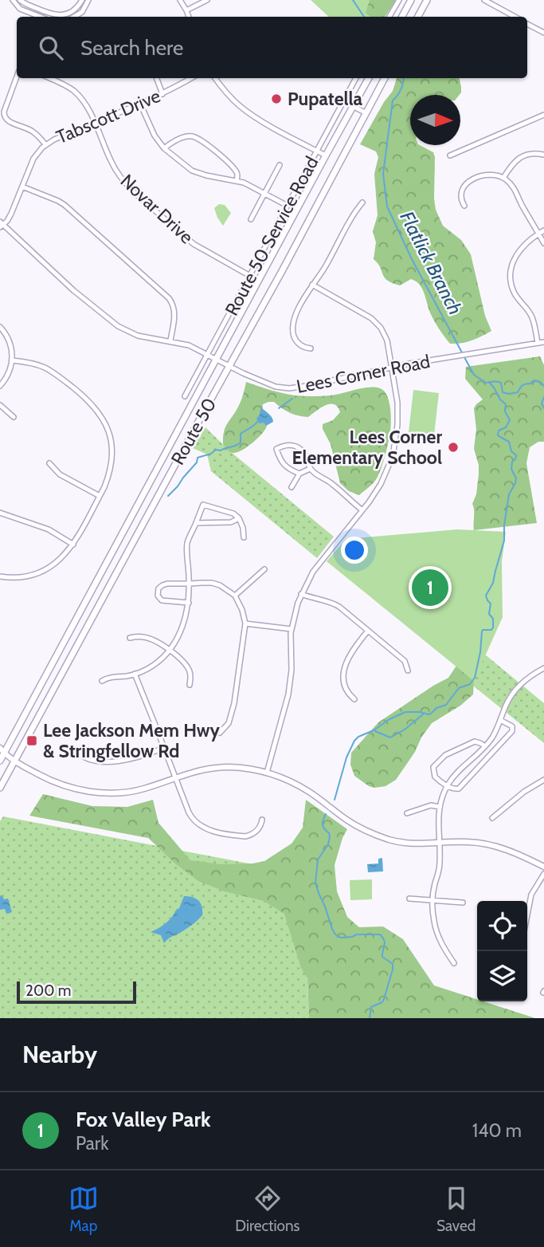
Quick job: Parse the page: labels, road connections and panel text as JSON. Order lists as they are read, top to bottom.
{
  "streets": {
    "highway": ["Route 50"],
    "street": [
      "Tabscott Drive",
      "Novar Drive",
      "Route 50 Service Road",
      "Lees Corner Road"
    ]
  },
  "crossings": [
    ["Tabscott Drive", "Novar Drive"],
    ["Tabscott Drive", "Lees Corner Road"],
    ["Novar Drive", "Route 50 Service Road"],
    ["Route 50 Service Road", "Lees Corner Road"],
    ["Lees Corner Road", "Route 50"]
  ],
  "water": ["Flatlick Branch"],
  "places": {
    "other": ["Pupatella", "Lees Corner Elementary School"],
    "transit": ["Lee Jackson Mem Hwy & Stringfellow Rd"]
  },
  "scale_bar": "200 m",
  "north": "right",
  "page": {
    "search": "Search here",
    "pins": "1",
    "scale": "200 m",
    "heading": "Nearby",
    "list": [
      {
        "mark": "1",
        "name": "Fox Valley Park",
        "note": "Park",
        "value": "140 m"
      }
    ],
    "nav": ["Map", "Directions", "Saved"]
  }
}
